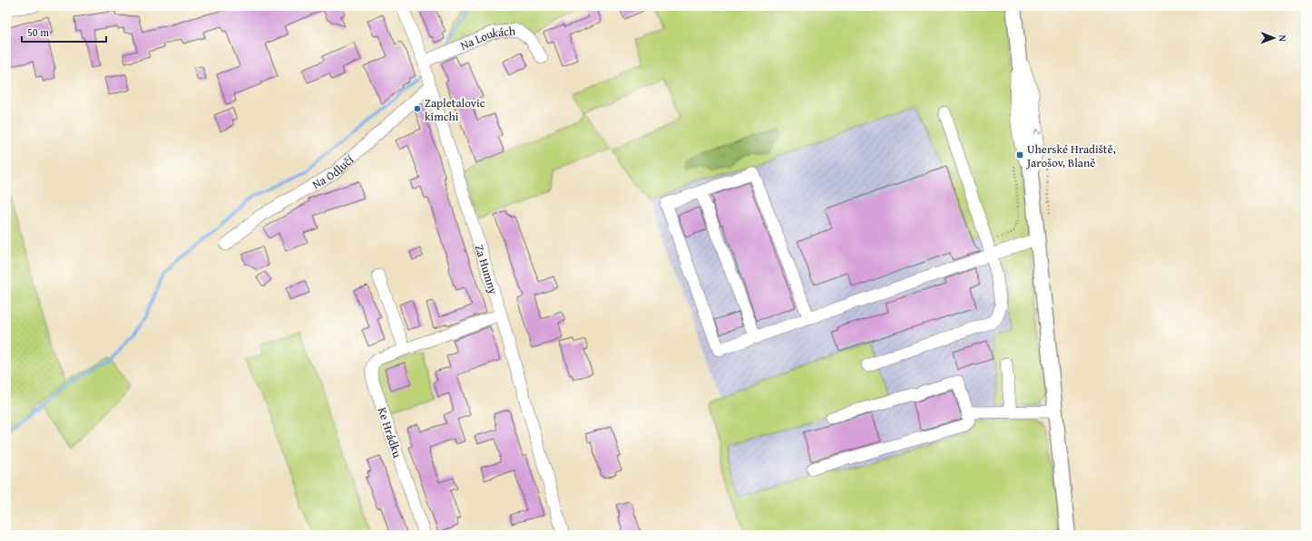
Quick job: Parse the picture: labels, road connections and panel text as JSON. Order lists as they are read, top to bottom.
{
  "streets": {
    "street": [
      "Na Loukách",
      "Na Odlučí",
      "Za Humny",
      "Ke Hrádku"
    ]
  },
  "crossings": [
    ["Na Loukách", "Za Humny"],
    ["Na Odlučí", "Za Humny"],
    ["Za Humny", "Ke Hrádku"]
  ],
  "places": {
    "other": ["Zapletalovic kimchi"],
    "transit": ["Uherské Hradiště, Jarošov, Blaně"]
  },
  "scale_bar": "50 m",
  "north": "right"
}
